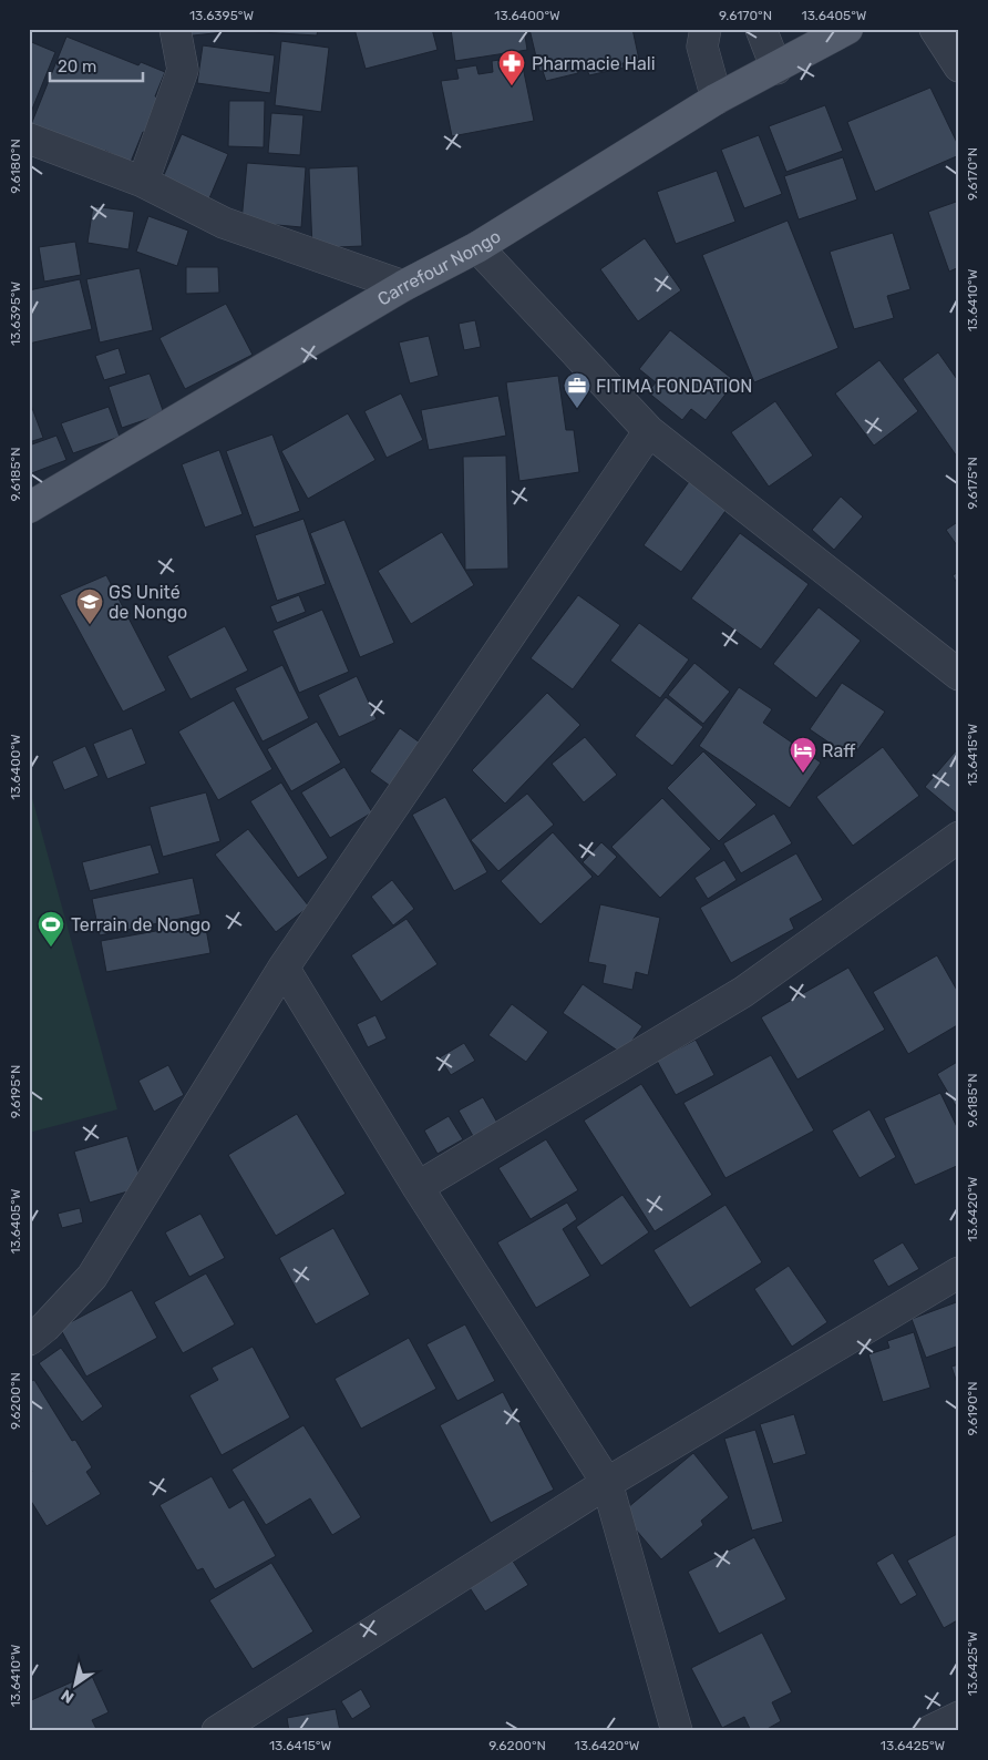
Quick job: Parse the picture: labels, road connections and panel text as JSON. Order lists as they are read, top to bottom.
{
  "streets": {
    "main road": ["Carrefour Nongo"]
  },
  "places": {
    "pharmacy": ["Pharmacie Hali"],
    "office": ["FITIMA FONDATION"],
    "school or university": ["GS Unité de Nongo"],
    "hotel": ["Raff"],
    "sports": ["Terrain de Nongo"]
  },
  "scale_bar": "20 m",
  "north": "bottom left",
  "coordinates": [
    "13.6395°W",
    "13.6400°W",
    "9.6170°N",
    "13.6405°W",
    "9.6180°N",
    "13.6410°W",
    "9.6185°N",
    "9.6175°N",
    "13.6415°W",
    "9.6195°N",
    "13.6420°W",
    "9.6200°N",
    "9.6190°N",
    "13.6425°W"
  ]
}
